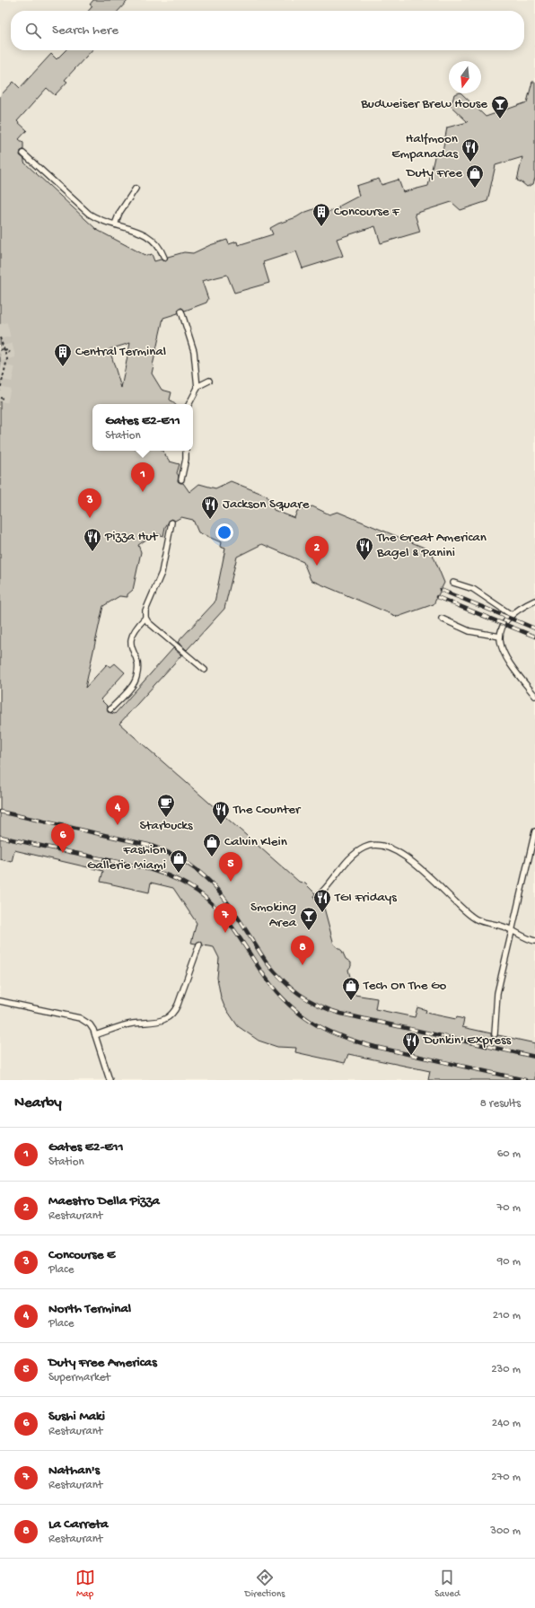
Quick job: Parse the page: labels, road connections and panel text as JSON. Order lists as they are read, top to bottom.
{
  "places": {
    "bar": ["Budweiser Brew House", "Smoking Area"],
    "restaurant": [
      "Halfmoon Empanadas",
      "Jackson Square",
      "Pizza Hut",
      "The Great American Bagel & Panini",
      "The Counter",
      "TGI Fridays",
      "Dunkin' Express"
    ],
    "shop": [
      "Duty Free",
      "Calvin Klein",
      "Fashion Gallerie Miami",
      "Tech On The Go"
    ],
    "building": ["Concourse F", "Central Terminal"],
    "cafe": ["Starbucks"]
  },
  "north": "bottom",
  "page": {
    "search": "Search here",
    "popup": ["Gates E2-E11", "Station"],
    "pins": [
      "1",
      "3",
      "2",
      "4",
      "6",
      "5",
      "7",
      "8"
    ],
    "heading": ["Nearby", "8 results"],
    "list": [
      {
        "mark": "1",
        "name": "Gates E2-E11",
        "note": "Station",
        "value": "60 m"
      },
      {
        "mark": "2",
        "name": "Maestro Della Pizza",
        "note": "Restaurant",
        "value": "70 m"
      },
      {
        "mark": "3",
        "name": "Concourse E",
        "note": "Place",
        "value": "90 m"
      },
      {
        "mark": "4",
        "name": "North Terminal",
        "note": "Place",
        "value": "210 m"
      },
      {
        "mark": "5",
        "name": "Duty Free Americas",
        "note": "Supermarket",
        "value": "230 m"
      },
      {
        "mark": "6",
        "name": "Sushi Maki",
        "note": "Restaurant",
        "value": "240 m"
      },
      {
        "mark": "7",
        "name": "Nathan's",
        "note": "Restaurant",
        "value": "270 m"
      },
      {
        "mark": "8",
        "name": "La Carreta",
        "note": "Restaurant",
        "value": "300 m"
      }
    ],
    "nav": ["Map", "Directions", "Saved"]
  }
}
